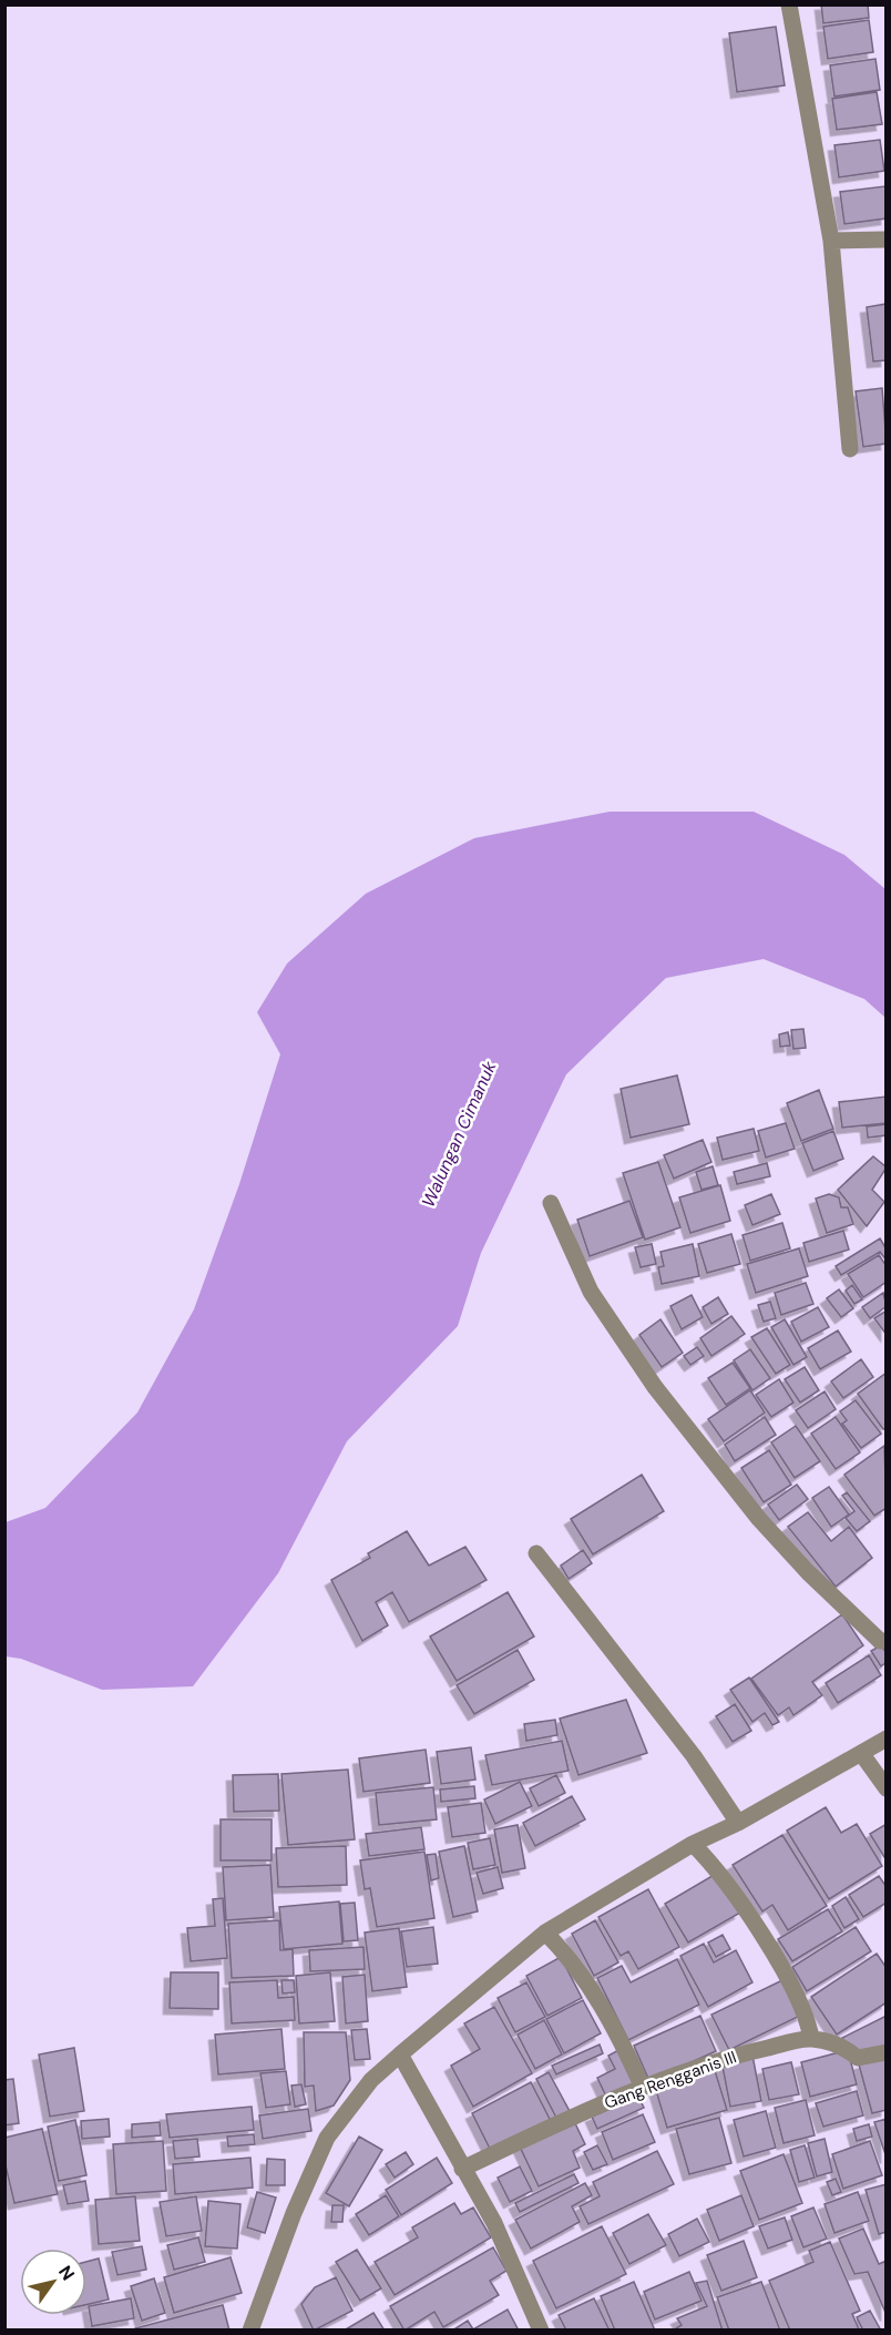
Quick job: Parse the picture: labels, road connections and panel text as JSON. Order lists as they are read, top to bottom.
{
  "streets": {
    "street": ["Gang Rengganis III"]
  },
  "water": ["Walungan Cimanuk"],
  "north": "top right"
}
